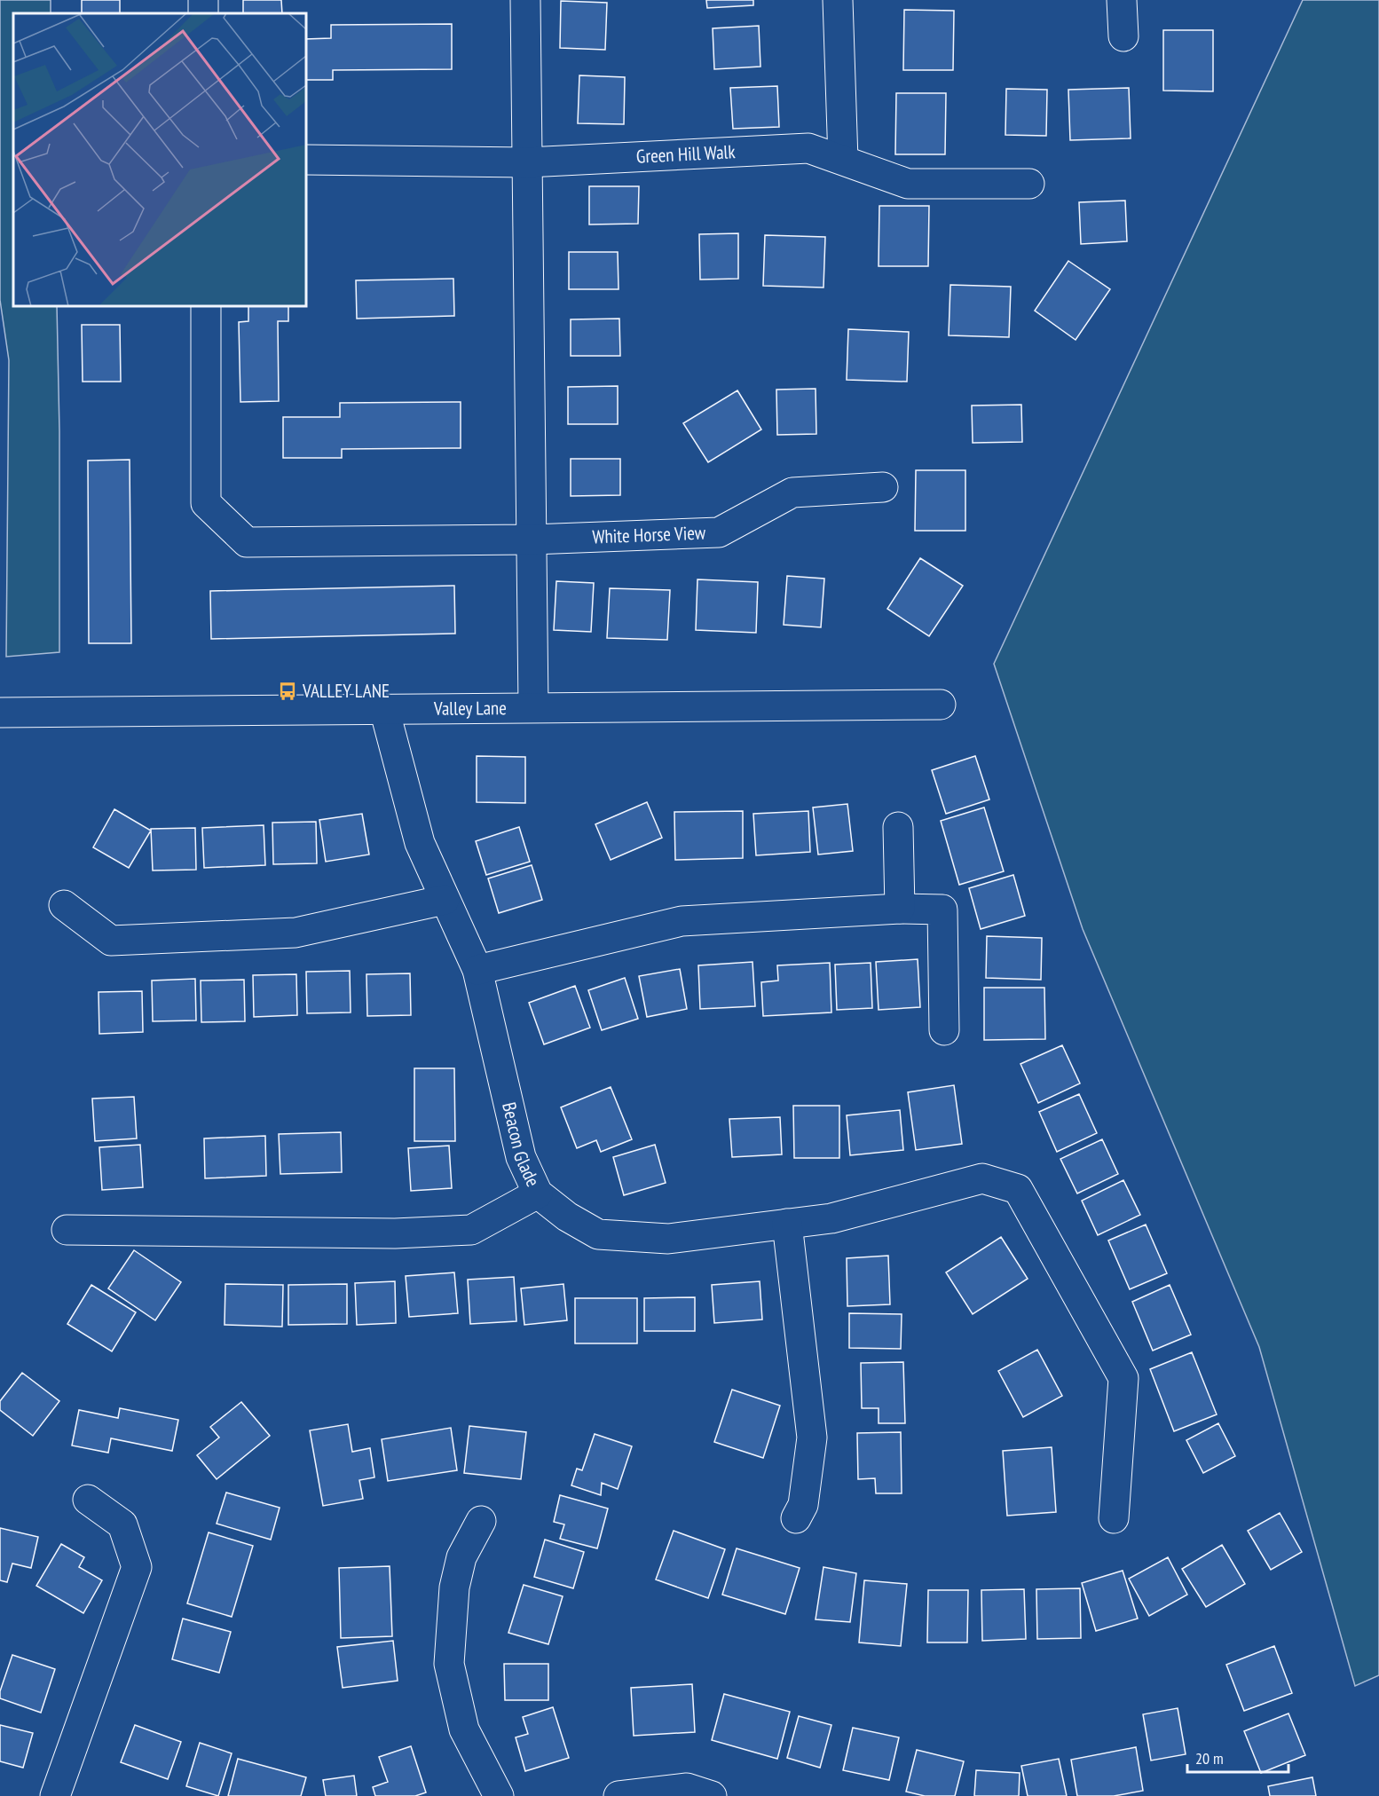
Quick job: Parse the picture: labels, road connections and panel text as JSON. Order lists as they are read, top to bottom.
{
  "streets": {
    "street": [
      "Green Hill Walk",
      "White Horse View",
      "Valley Lane",
      "Beacon Glade"
    ]
  },
  "crossings": [
    ["Valley Lane", "Beacon Glade"]
  ],
  "places": {
    "bus stop": ["VALLEY LANE"]
  },
  "scale_bar": "20 m"
}
